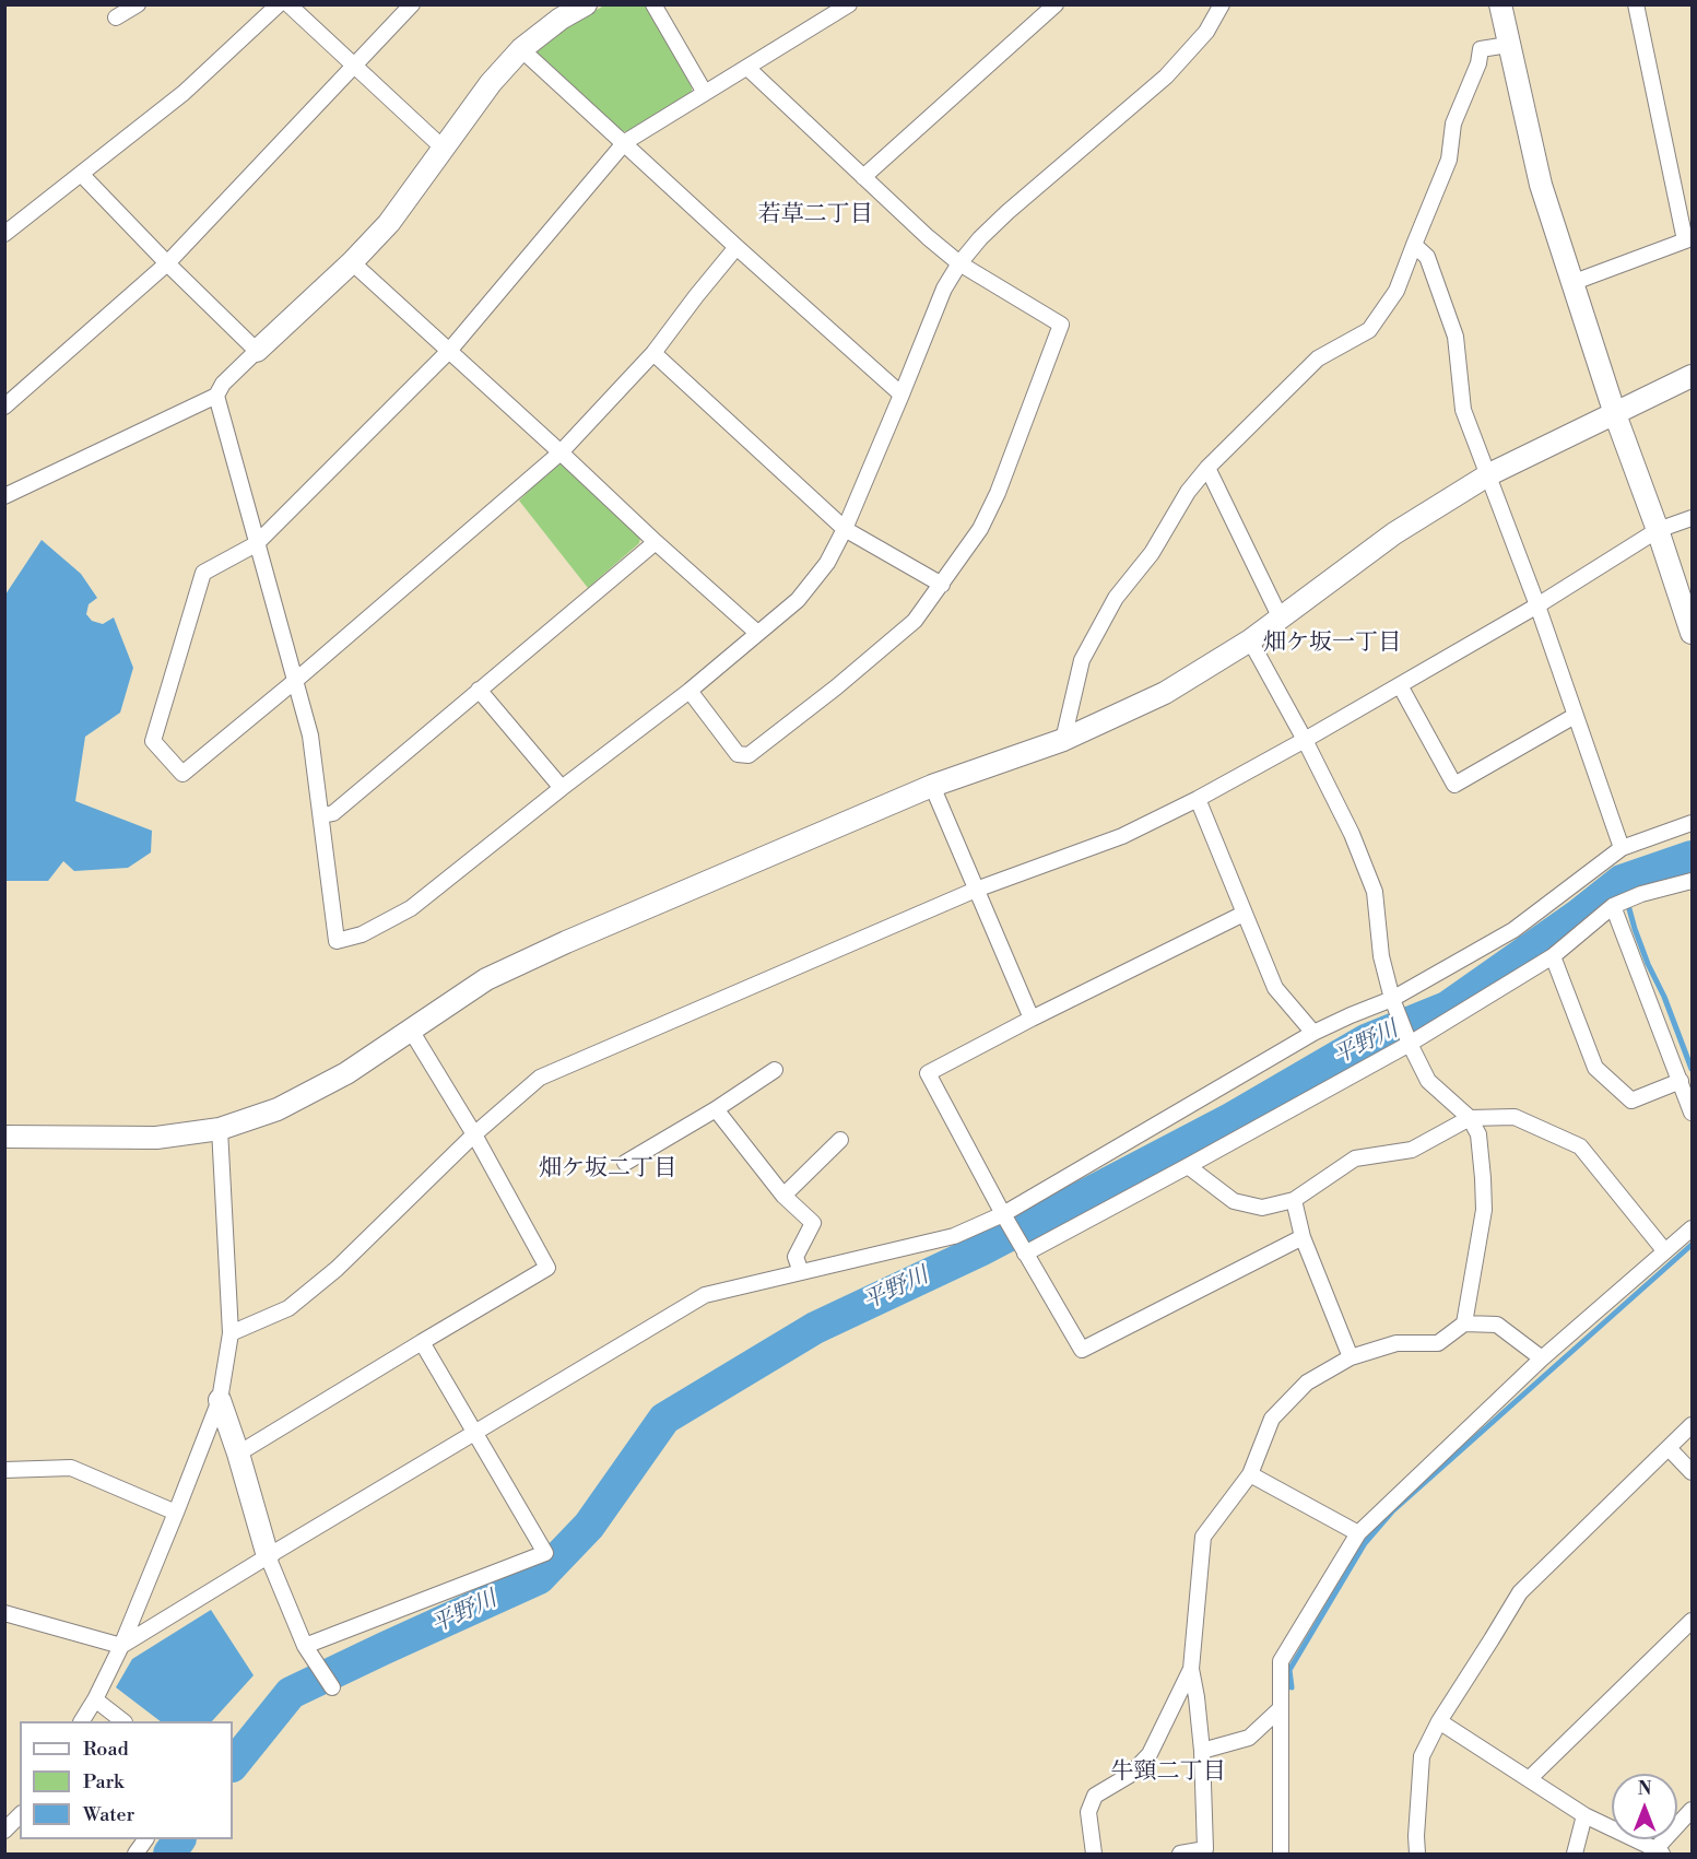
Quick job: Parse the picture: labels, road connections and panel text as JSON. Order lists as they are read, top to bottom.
{
  "districts": [
    "若草二丁目",
    "畑ケ坂一丁目",
    "畑ケ坂二丁目",
    "牛頸二丁目"
  ],
  "water": ["平野川"],
  "legend": ["Road", "Park", "Water"],
  "north": "top"
}
